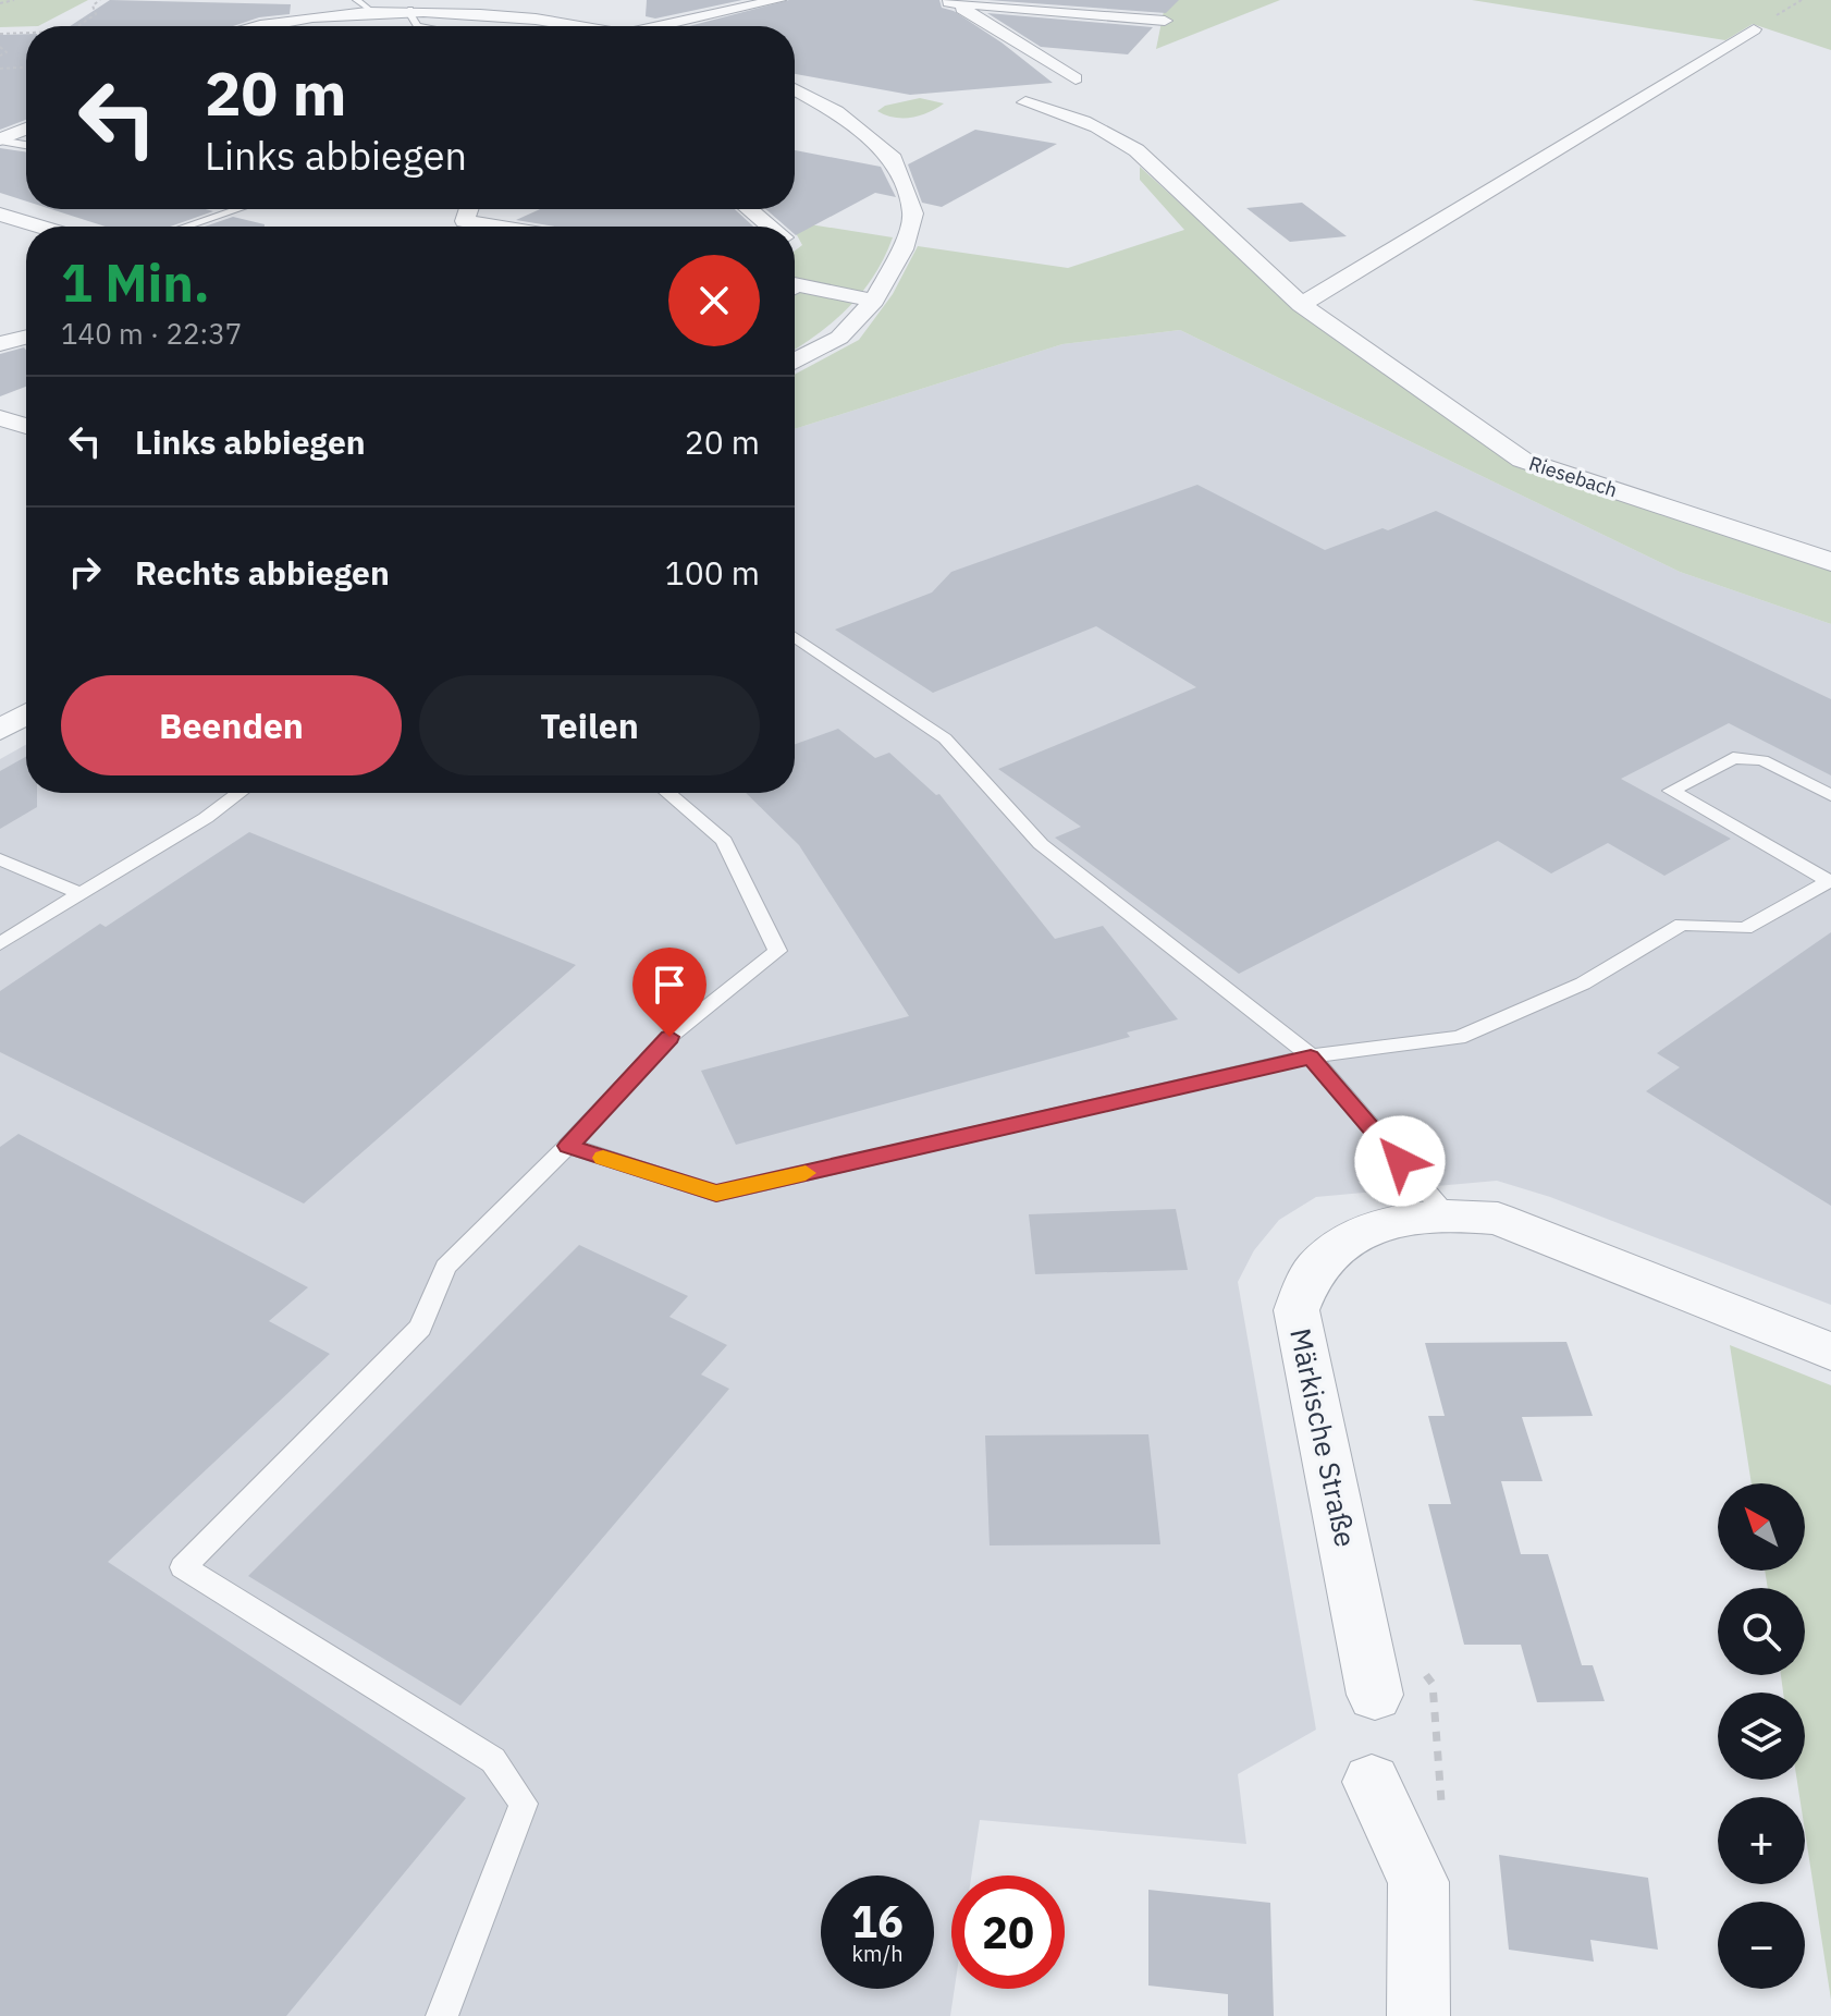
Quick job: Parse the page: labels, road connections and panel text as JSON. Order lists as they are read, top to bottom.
{
  "streets": {
    "street": ["Riesebach", "Märkische Straße"]
  },
  "north": "top left",
  "page": {
    "turn": ["20 m", "Links abbiegen"],
    "heading": ["1 Min.", "140 m · 22:37"],
    "list": [
      {
        "name": "Links abbiegen",
        "value": "20 m"
      },
      {
        "name": "Rechts abbiegen",
        "value": "100 m"
      }
    ],
    "buttons": ["Beenden", "Teilen"],
    "map_buttons": ["+", "−"],
    "speed": "16 km/h",
    "limit": "20"
  }
}
